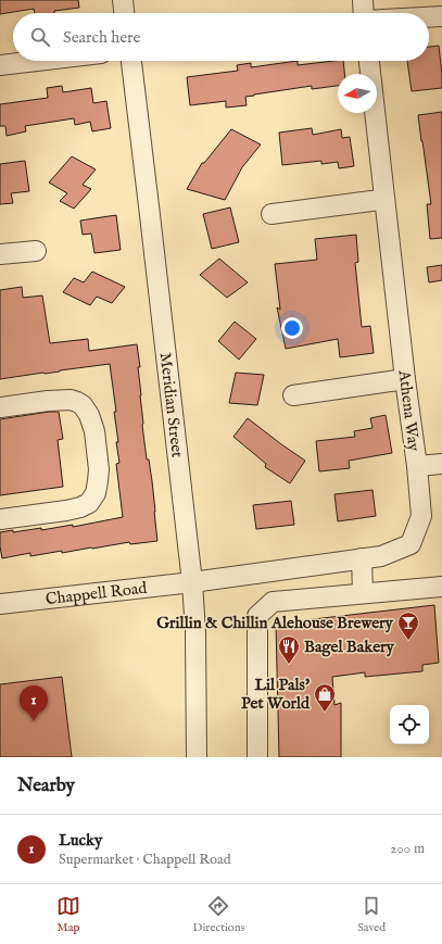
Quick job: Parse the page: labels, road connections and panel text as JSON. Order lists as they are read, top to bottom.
{
  "streets": {
    "street": ["Meridian Street", "Athena Way", "Chappell Road"]
  },
  "crossings": [
    ["Meridian Street", "Athena Way"],
    ["Meridian Street", "Chappell Road"],
    ["Athena Way", "Chappell Road"]
  ],
  "places": {
    "bar": ["Grillin & Chillin Alehouse Brewery"],
    "restaurant": ["Bagel Bakery"],
    "shop": ["Lil Pals' Pet World"]
  },
  "north": "left",
  "page": {
    "search": "Search here",
    "pins": "1",
    "heading": "Nearby",
    "list": [
      {
        "mark": "1",
        "name": "Lucky",
        "note": "Supermarket · Chappell Road",
        "value": "200 m"
      }
    ],
    "nav": ["Map", "Directions", "Saved"]
  }
}
